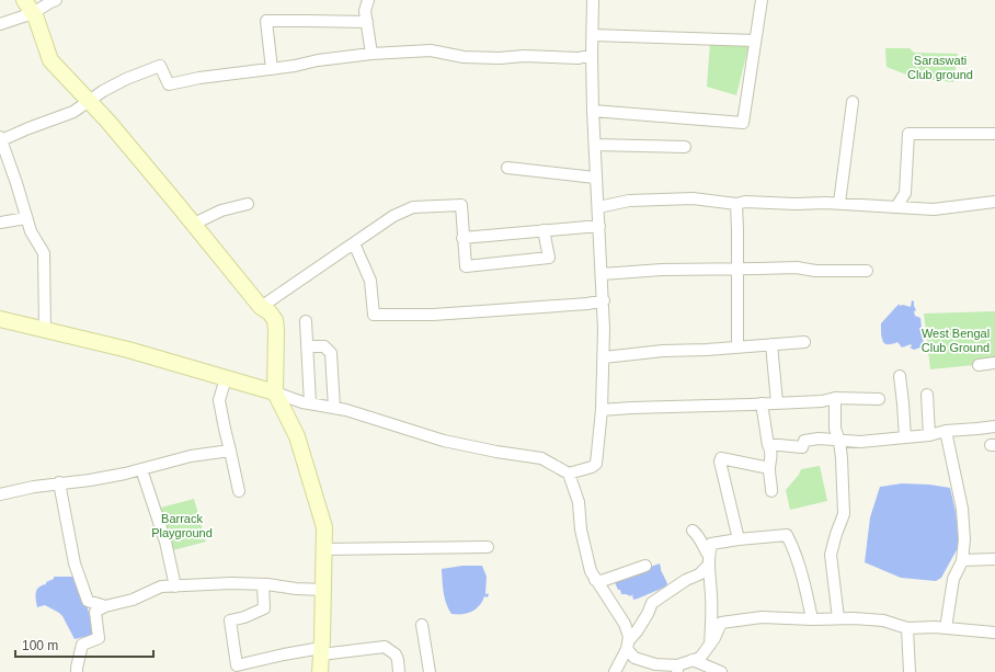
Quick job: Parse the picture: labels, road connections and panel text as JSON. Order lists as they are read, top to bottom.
{
  "parks": ["Saraswati Club ground", "West Bengal Club Ground", "Barrack Playground"],
  "scale_bar": "100 m"
}
